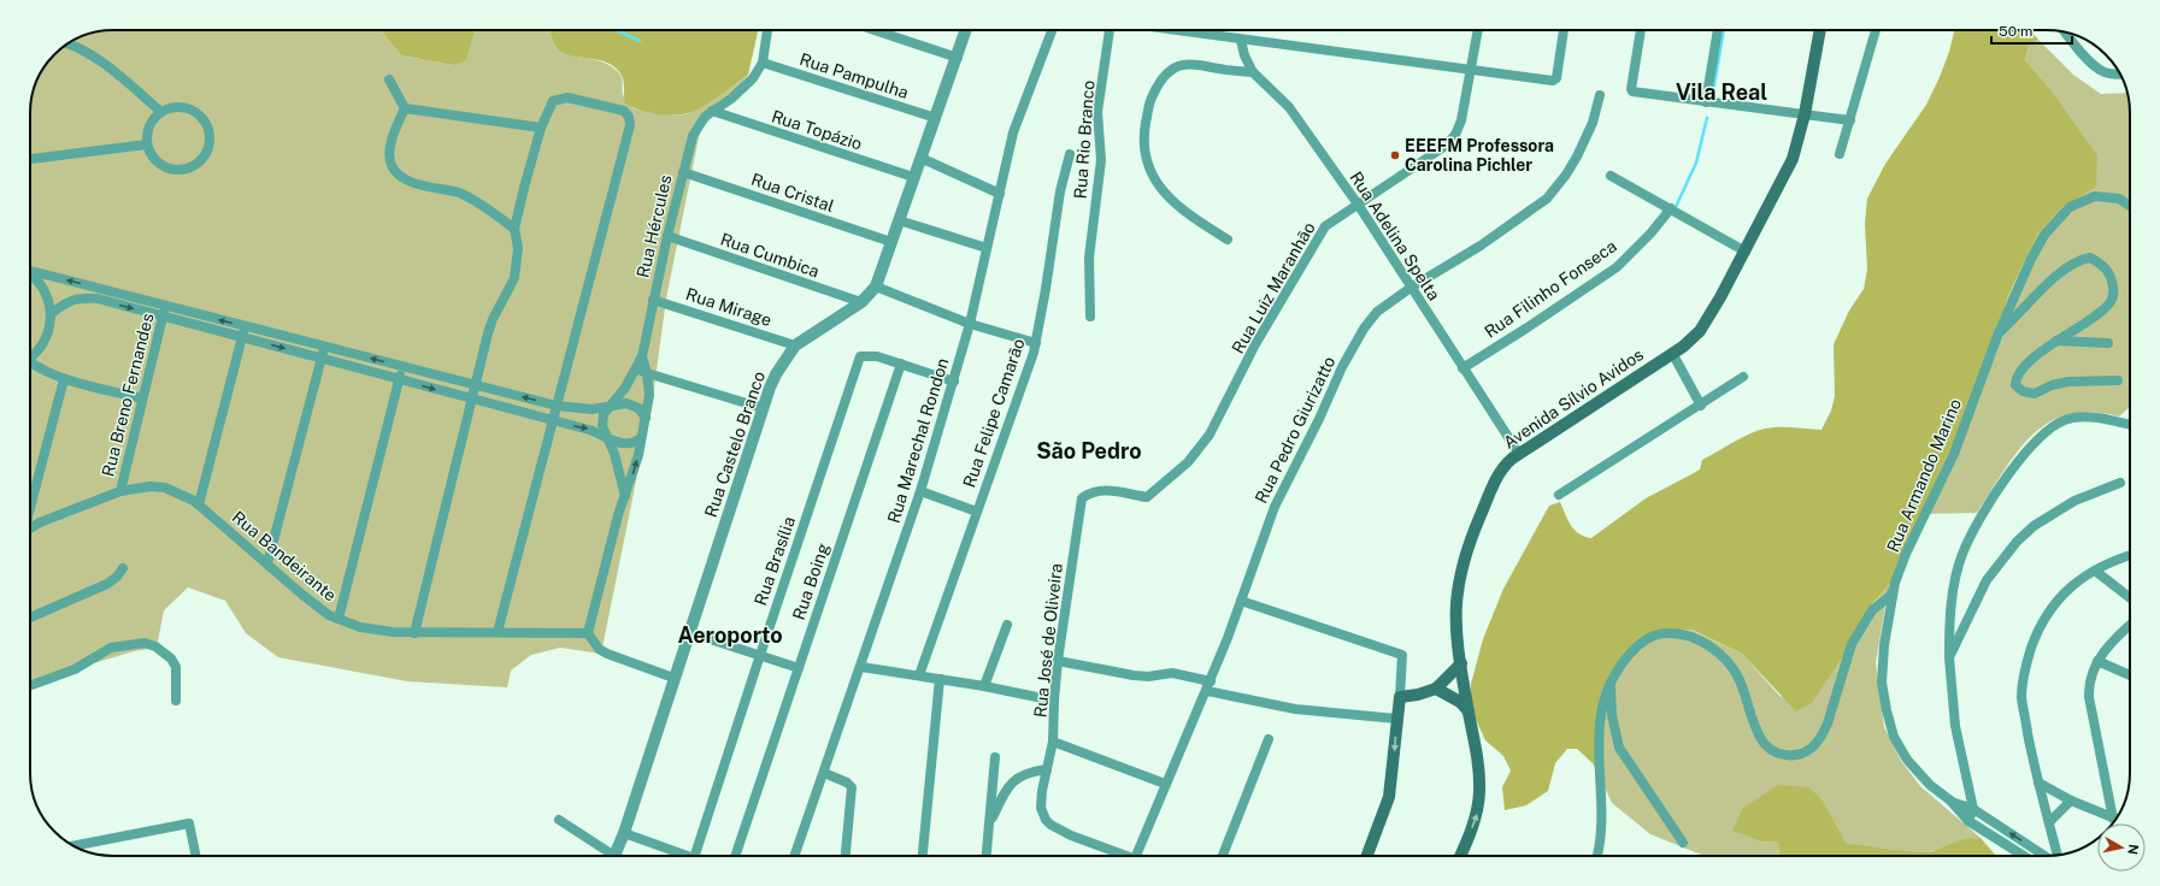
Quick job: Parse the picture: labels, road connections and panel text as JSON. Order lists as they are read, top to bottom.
{
  "streets": {
    "main road": ["Avenida Sílvio Avidos"],
    "street": [
      "Rua Pampulha",
      "Rua Topázio",
      "Rua Rio Branco",
      "Rua Cristal",
      "Rua Hércules",
      "Rua Adelina Spelta",
      "Rua Cumbica",
      "Rua Luiz Maranhão",
      "Rua Filinho Fonseca",
      "Rua Mirage",
      "Rua Breno Fernandes",
      "Rua Felipe Camarão",
      "Rua Pedro Giurizatto",
      "Rua Marechal Rondon",
      "Rua Castelo Branco",
      "Rua Armando Marino",
      "Rua Bandeirante",
      "Rua Brasília",
      "Rua Boing",
      "Rua José de Oliveira"
    ]
  },
  "crossings": [
    ["Rua Pampulha", "Rua Hércules"],
    ["Rua Pampulha", "Rua Castelo Branco"],
    ["Rua Topázio", "Rua Hércules"],
    ["Rua Topázio", "Rua Castelo Branco"],
    ["Rua Cristal", "Rua Hércules"],
    ["Rua Cristal", "Rua Castelo Branco"],
    ["Rua Hércules", "Rua Cumbica"],
    ["Rua Hércules", "Rua Mirage"],
    ["Rua Adelina Spelta", "Rua Luiz Maranhão"],
    ["Rua Adelina Spelta", "Rua Filinho Fonseca"],
    ["Rua Adelina Spelta", "Avenida Sílvio Avidos"],
    ["Rua Adelina Spelta", "Rua Pedro Giurizatto"],
    ["Rua Cumbica", "Rua Castelo Branco"],
    ["Rua Luiz Maranhão", "Rua José de Oliveira"],
    ["Rua Mirage", "Rua Castelo Branco"],
    ["Rua Breno Fernandes", "Rua Bandeirante"],
    ["Rua Brasília", "Rua Boing"]
  ],
  "districts": ["Vila Real", "São Pedro", "Aeroporto"],
  "places": ["EEEFM Professora Carolina Pichler"],
  "scale_bar": "50 m",
  "north": "right"
}
